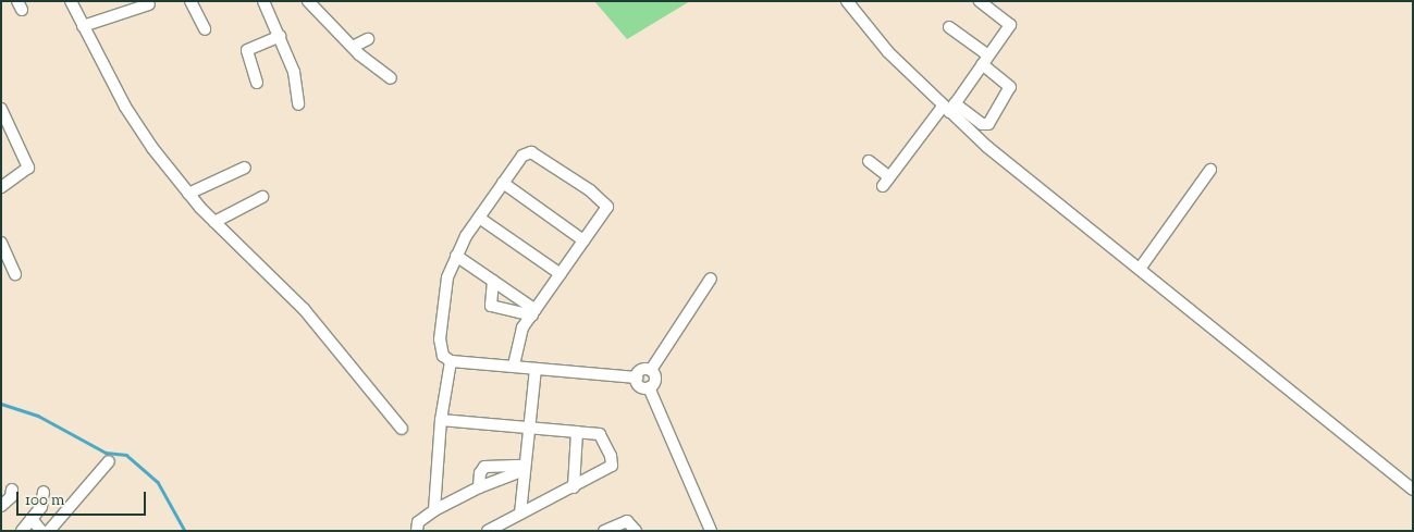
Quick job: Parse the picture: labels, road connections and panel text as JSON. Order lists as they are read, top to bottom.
{
  "scale_bar": "100 m"
}
